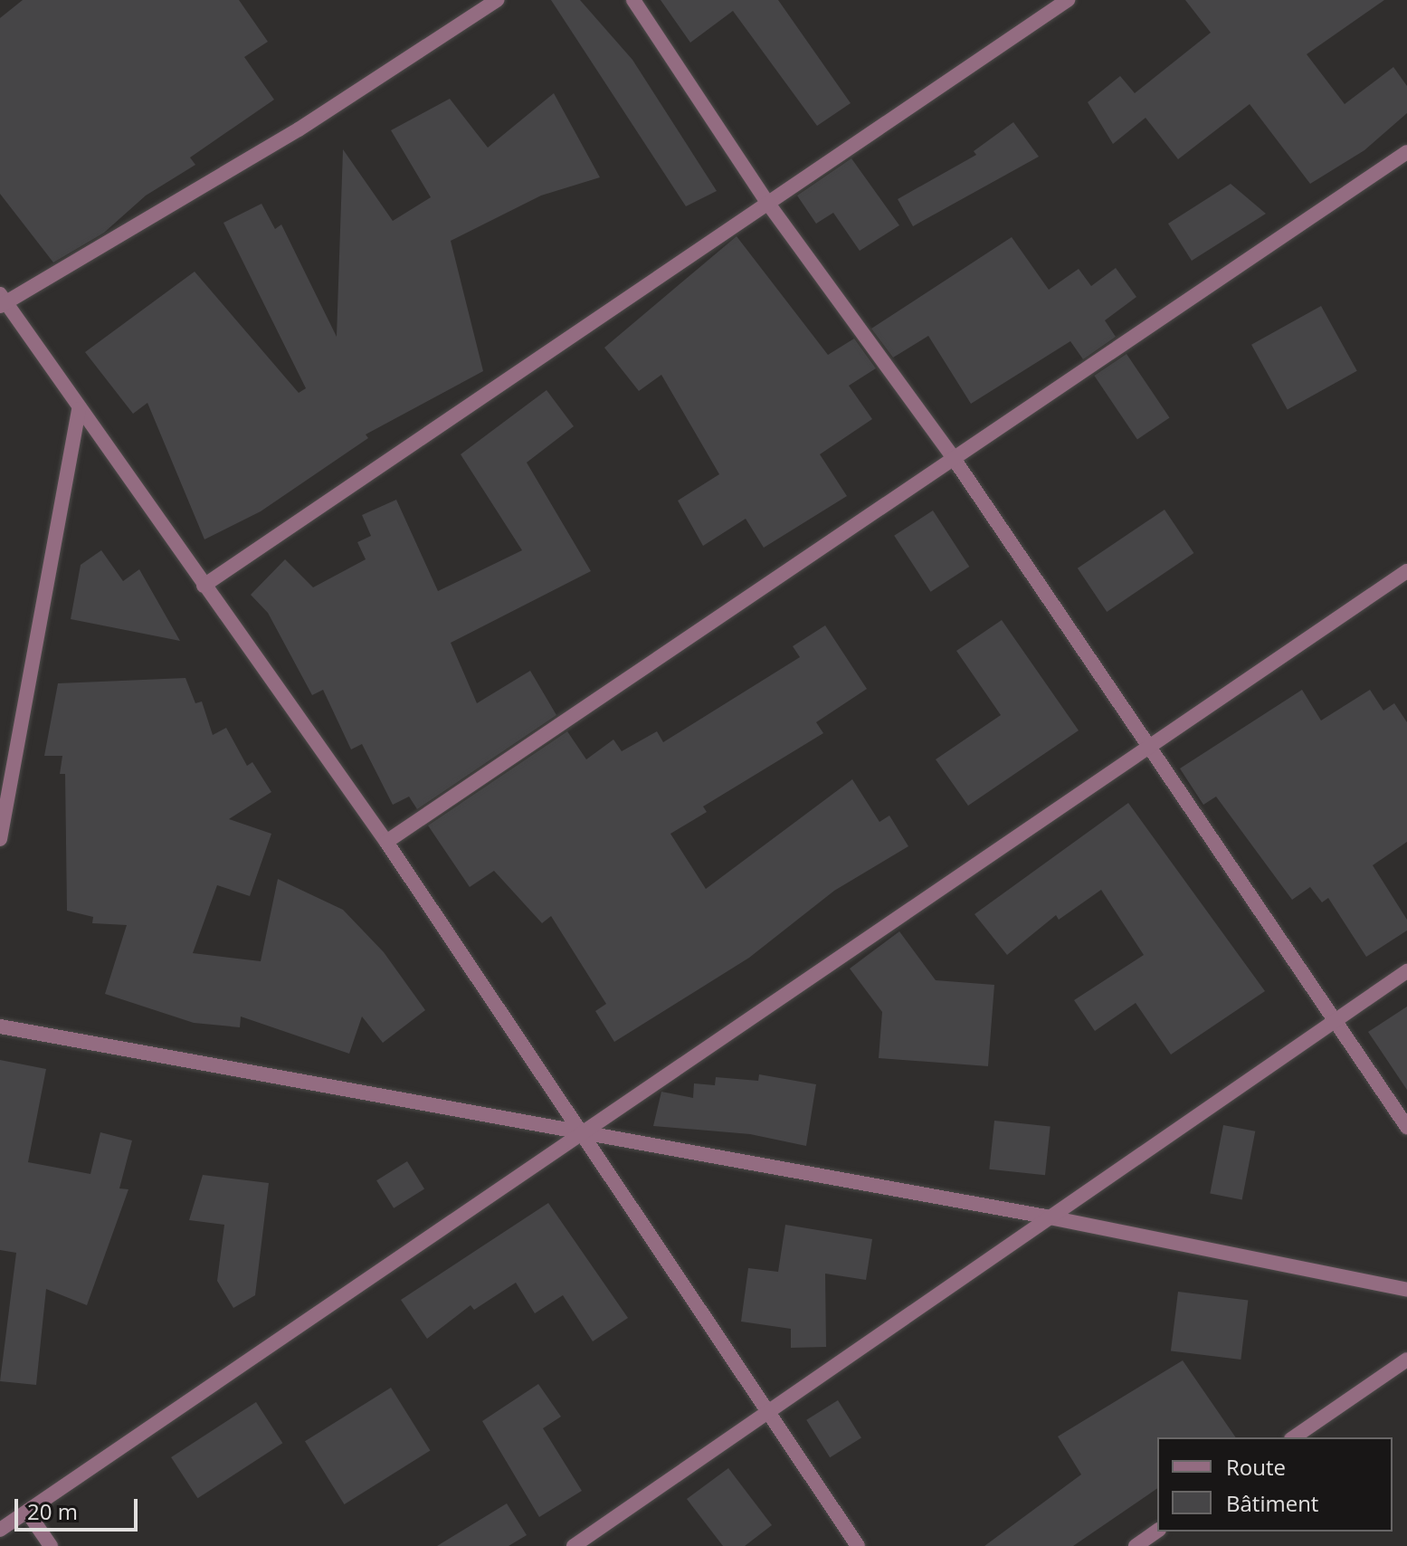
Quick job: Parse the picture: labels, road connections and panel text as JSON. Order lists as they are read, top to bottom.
{
  "legend": ["Route", "Bâtiment"],
  "scale_bar": "20 m"
}
